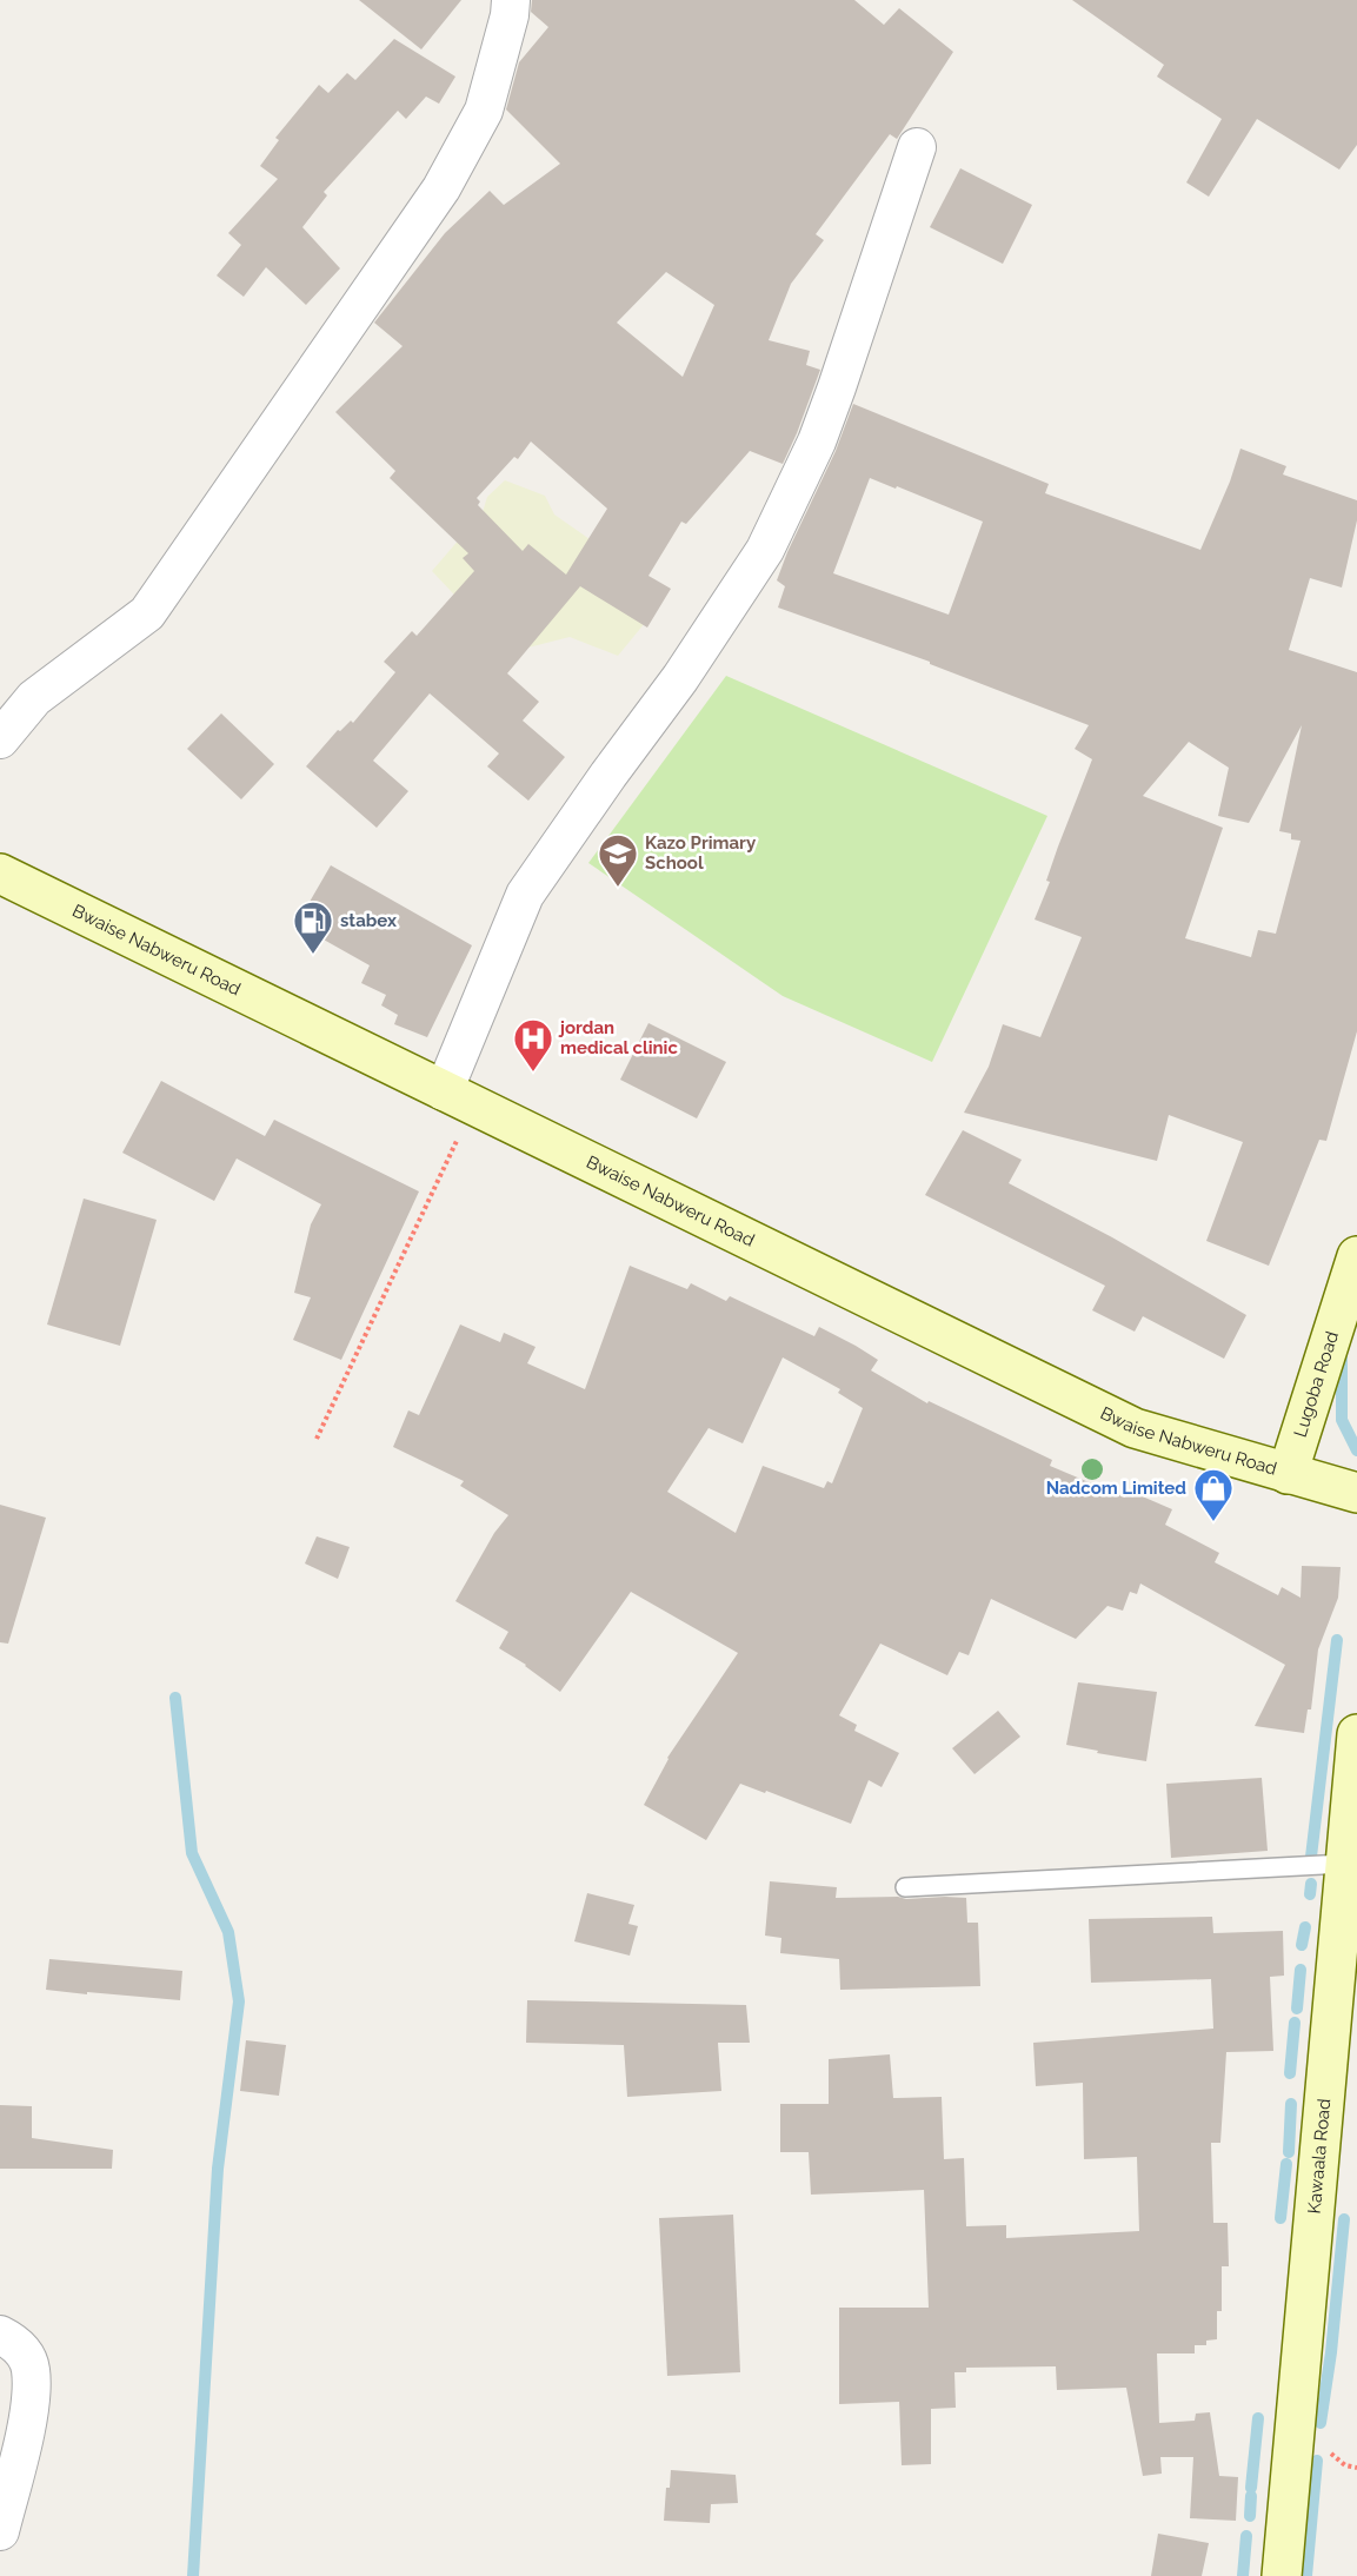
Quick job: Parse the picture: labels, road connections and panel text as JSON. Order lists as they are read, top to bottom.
{
  "streets": {
    "main road": ["Bwaise Nabweru Road", "Lugoba Road", "Kawaala Road"]
  },
  "crossings": [
    ["Bwaise Nabweru Road", "Lugoba Road"]
  ],
  "places": {
    "school or university": ["Kazo Primary School"],
    "fuel station": ["stabex"],
    "hospital": ["jordan medical clinic"],
    "shop": ["Nadcom Limited"]
  }
}
